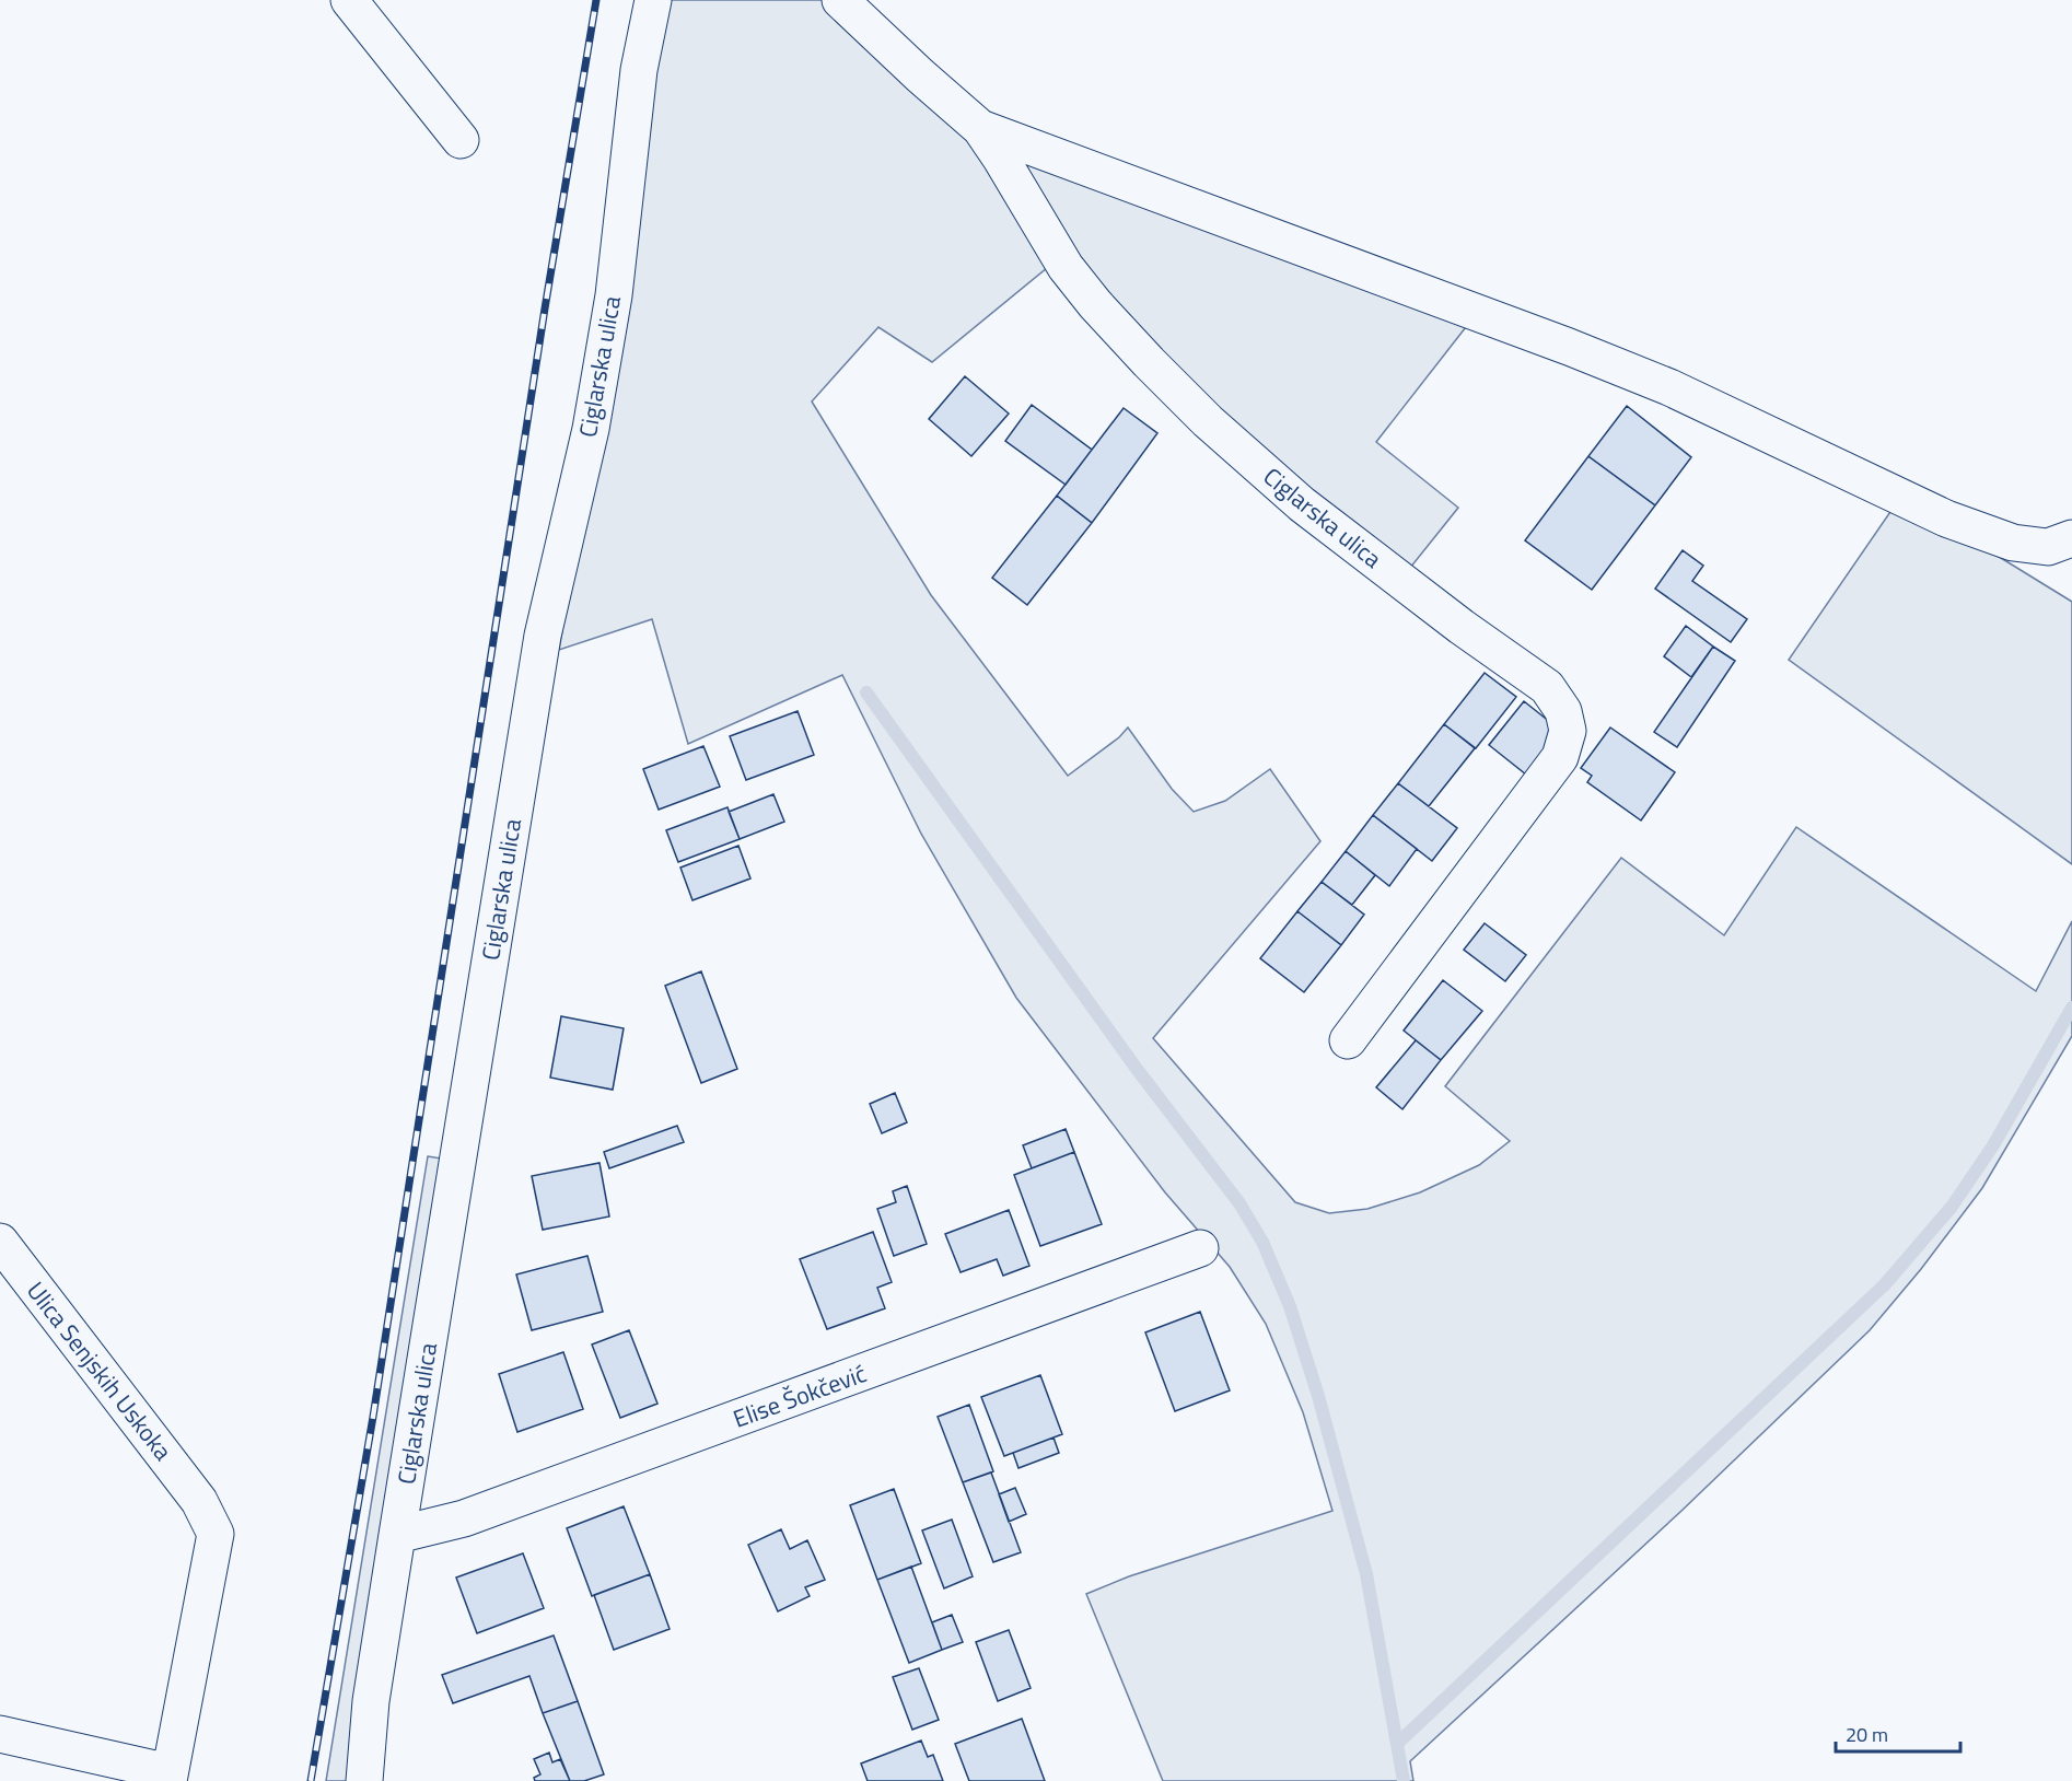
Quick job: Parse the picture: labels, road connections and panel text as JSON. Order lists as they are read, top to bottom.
{
  "streets": {
    "street": ["Ciglarska ulica", "Ulica Senjskih Uskoka", "Elise Šokčević"]
  },
  "crossings": [
    ["Ciglarska ulica", "Elise Šokčević"]
  ],
  "scale_bar": "20 m"
}
